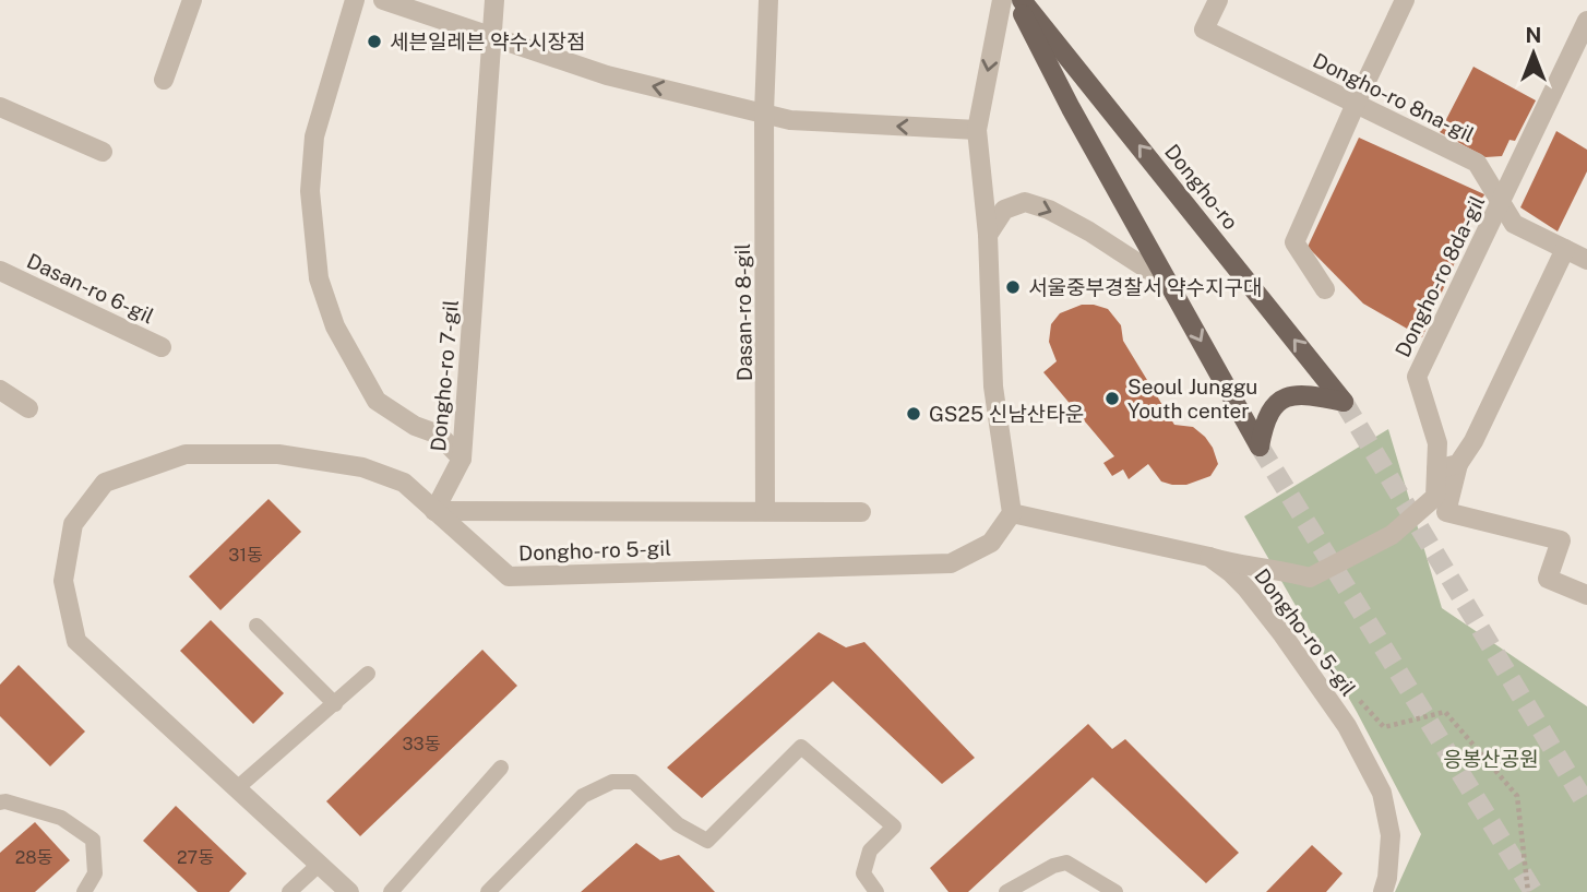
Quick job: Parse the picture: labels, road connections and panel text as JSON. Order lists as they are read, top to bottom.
{
  "streets": {
    "main road": ["Dongho-ro"],
    "street": [
      "Dongho-ro 8na-gil",
      "Dongho-ro 8da-gil",
      "Dasan-ro 6-gil",
      "Dasan-ro 8-gil",
      "Dongho-ro 7-gil",
      "Dongho-ro 5-gil"
    ]
  },
  "crossings": [
    ["Dongho-ro 8na-gil", "Dongho-ro 8da-gil"],
    ["Dongho-ro 8da-gil", "Dongho-ro 5-gil"],
    ["Dongho-ro 7-gil", "Dongho-ro 5-gil"]
  ],
  "parks": ["응봉산공원"],
  "places": [
    "세븐일레븐 약수시장점",
    "서울중부경찰서 약수지구대",
    "Seoul Junggu Youth center",
    "GS25 신남산타운"
  ],
  "house_numbers": [
    "31동",
    "33동",
    "28동",
    "27동"
  ],
  "north": "top"
}
